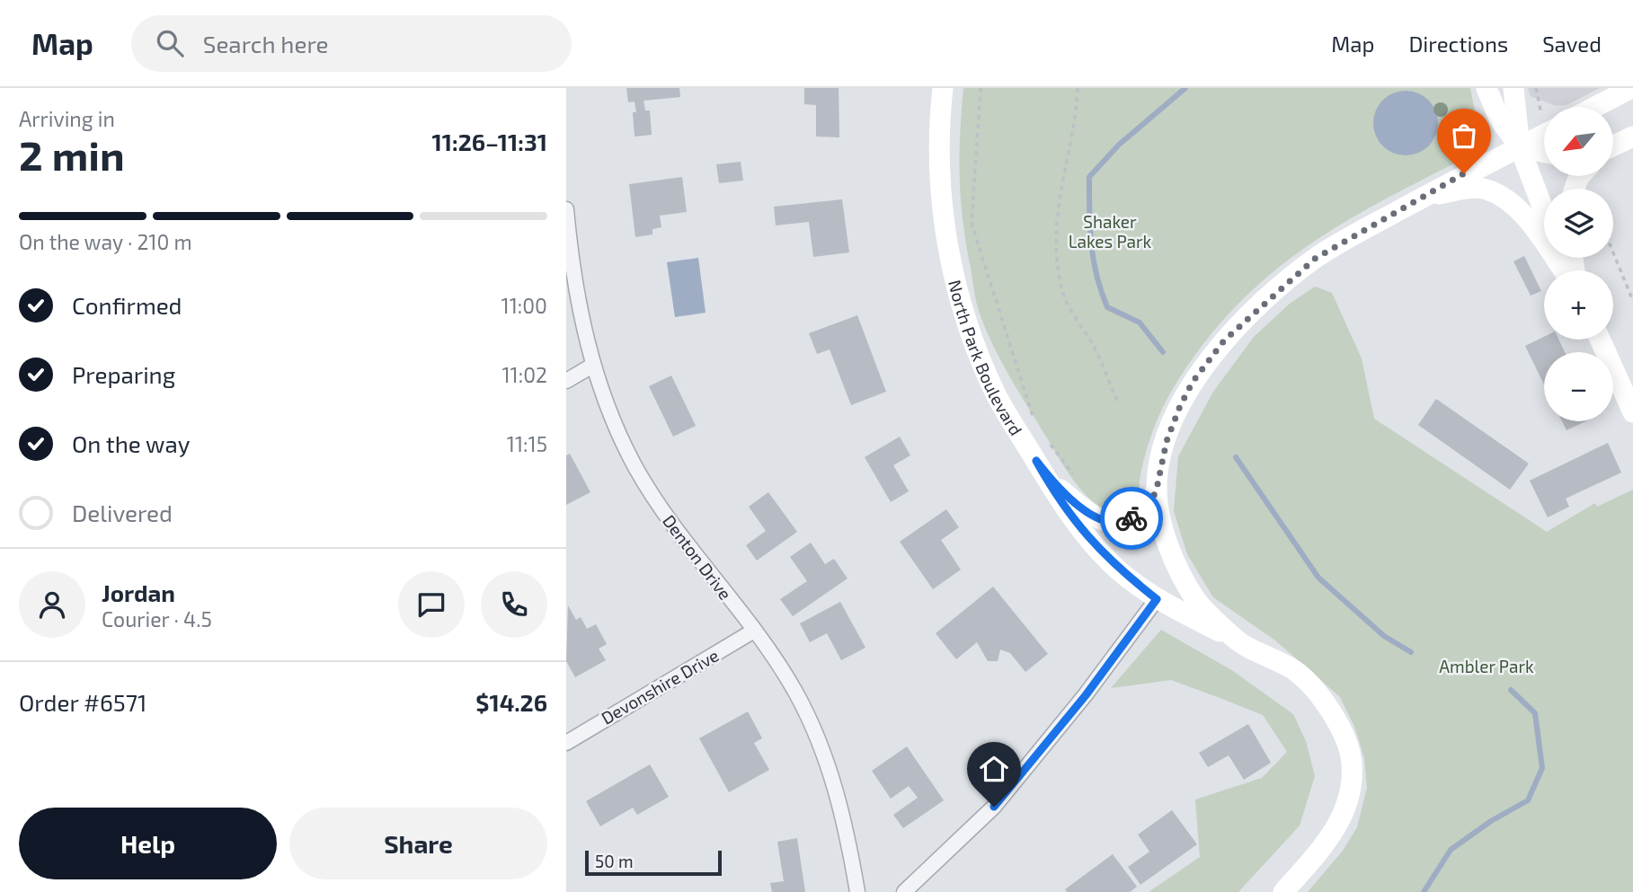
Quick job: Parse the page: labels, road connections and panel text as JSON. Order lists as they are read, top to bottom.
{
  "streets": {
    "main road": ["North Park Boulevard"],
    "street": ["Denton Drive", "Devonshire Drive"]
  },
  "crossings": [
    ["Denton Drive", "Devonshire Drive"]
  ],
  "parks": ["Shaker Lakes Park", "Ambler Park"],
  "scale_bar": "50 m",
  "north": "bottom left",
  "page": {
    "header": "Map",
    "search": "Search here",
    "nav": ["Map", "Directions", "Saved"],
    "heading": ["2 min", "Arriving in", "11:26–11:31"],
    "panel": [
      "Jordan",
      "Courier · 4.5",
      "Order #6571",
      "$14.26"
    ],
    "map_buttons": ["+", "−"],
    "bar": "On the way · 210 m",
    "list": [
      ["Confirmed", "11:00"],
      ["Preparing", "11:02"],
      ["On the way", "11:15"],
      "Delivered"
    ],
    "buttons": ["Help", "Share"],
    "scale": "50 m"
  }
}
